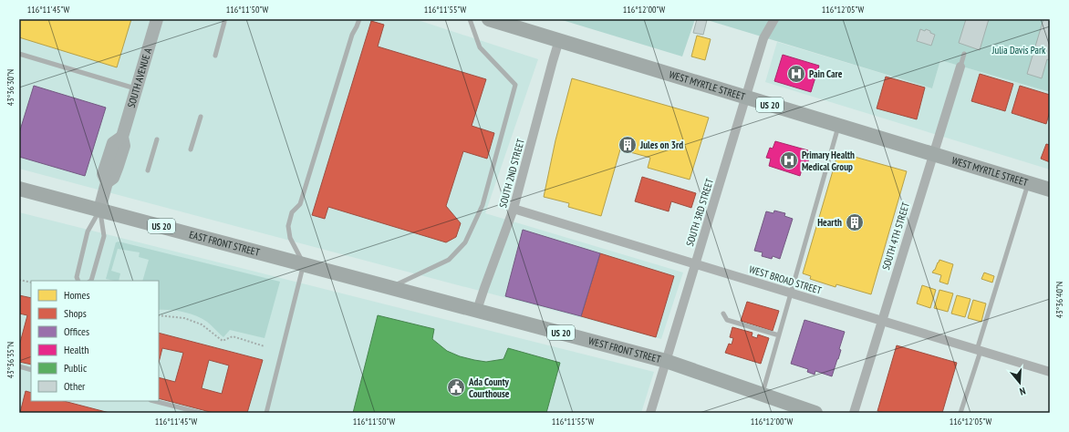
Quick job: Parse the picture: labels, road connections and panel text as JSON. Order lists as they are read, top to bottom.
{
  "streets": {
    "main road": [
      "WEST MYRTLE STREET",
      "US 20",
      "EAST FRONT STREET",
      "WEST FRONT STREET"
    ],
    "street": [
      "SOUTH AVENUE A",
      "SOUTH 2ND STREET",
      "SOUTH 3RD STREET",
      "SOUTH 4TH STREET",
      "WEST BROAD STREET"
    ]
  },
  "crossings": [
    ["SOUTH AVENUE A", "EAST FRONT STREET"],
    ["WEST MYRTLE STREET", "SOUTH 2ND STREET"],
    ["WEST MYRTLE STREET", "SOUTH 3RD STREET"],
    ["WEST MYRTLE STREET", "SOUTH 4TH STREET"],
    ["SOUTH 2ND STREET", "WEST BROAD STREET"],
    ["SOUTH 2ND STREET", "WEST FRONT STREET"],
    ["SOUTH 3RD STREET", "WEST BROAD STREET"],
    ["SOUTH 3RD STREET", "WEST FRONT STREET"],
    ["SOUTH 4TH STREET", "WEST BROAD STREET"],
    ["EAST FRONT STREET", "WEST FRONT STREET"]
  ],
  "parks": ["Julia Davis Park"],
  "places": {
    "hospital": ["Pain Care", "Primary Health Medical Group"],
    "building": ["Jules on 3rd", "Hearth"],
    "public building": ["Ada County Courthouse"]
  },
  "legend": [
    "Homes",
    "Shops",
    "Offices",
    "Health",
    "Public",
    "Other"
  ],
  "north": "bottom",
  "coordinates": [
    "116°11'45\"W",
    "116°11'50\"W",
    "116°11'55\"W",
    "116°12'00\"W",
    "116°12'05\"W",
    "43°36'30\"N",
    "43°36'40\"N",
    "43°36'35\"N"
  ]
}
